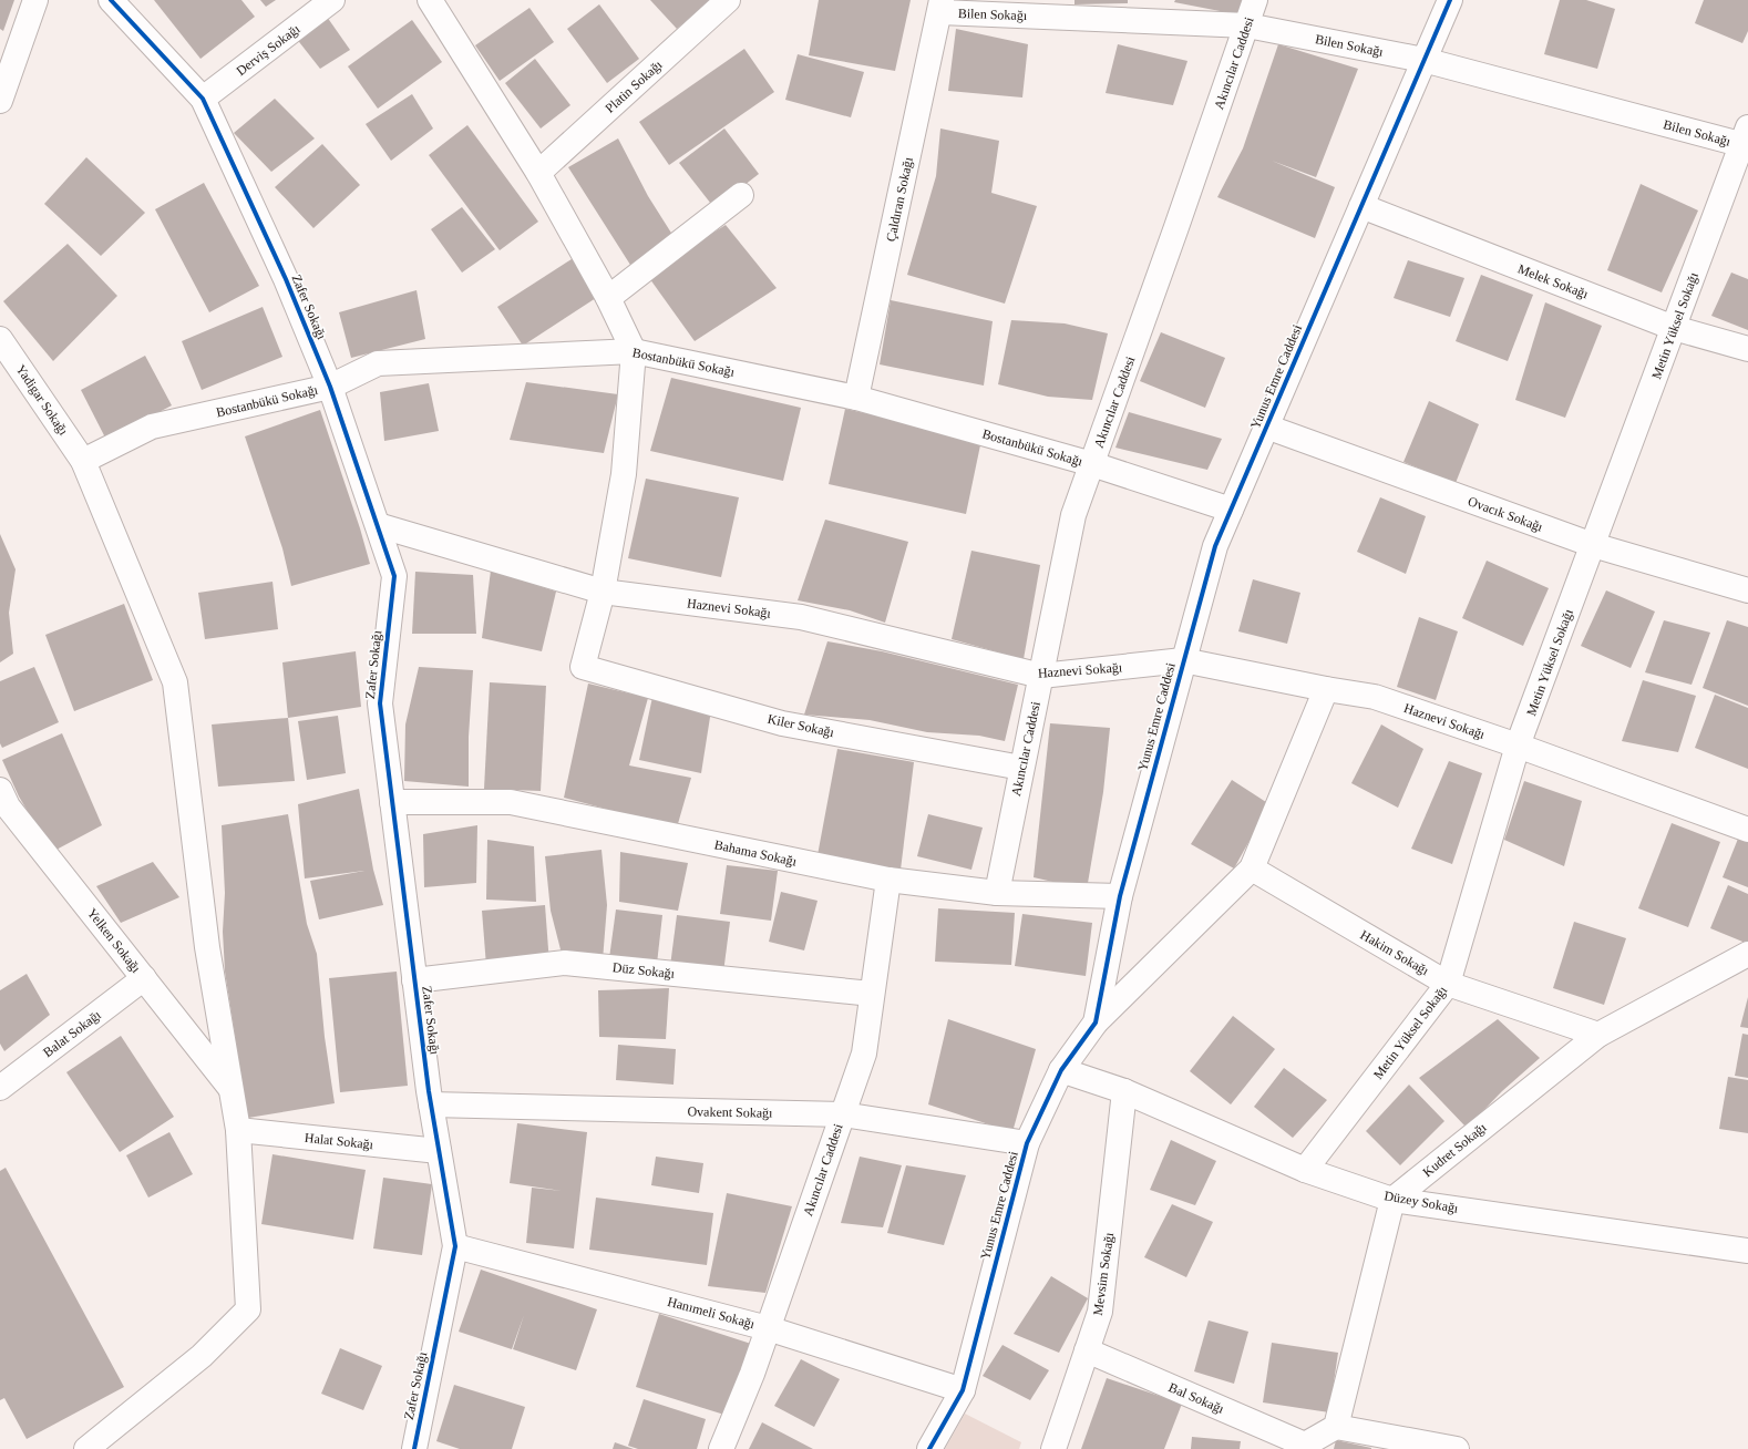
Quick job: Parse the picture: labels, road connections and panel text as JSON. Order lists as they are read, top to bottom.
{
  "streets": {
    "street": [
      "Bilen Sokağı",
      "Derviş Sokağı",
      "Akıncılar Caddesi",
      "Platin Sokağı",
      "Çaldıran Sokağı",
      "Melek Sokağı",
      "Zafer Sokağı",
      "Metin Yüksel Sokağı",
      "Bostanbükü Sokağı",
      "Yunus Emre Caddesi",
      "Yadigar Sokağı",
      "Ovacık Sokağı",
      "Haznevi Sokağı",
      "Kiler Sokağı",
      "Bahama Sokağı",
      "Yelken Sokağı",
      "Hakim Sokağı",
      "Düz Sokağı",
      "Balat Sokağı",
      "Ovakent Sokağı",
      "Halat Sokağı",
      "Kudret Sokağı",
      "Düzey Sokağı",
      "Mevsim Sokağı",
      "Hanımeli Sokağı",
      "Bal Sokağı"
    ]
  },
  "crossings": [
    ["Bilen Sokağı", "Akıncılar Caddesi"],
    ["Bilen Sokağı", "Çaldıran Sokağı"],
    ["Bilen Sokağı", "Metin Yüksel Sokağı"],
    ["Bilen Sokağı", "Yunus Emre Caddesi"],
    ["Derviş Sokağı", "Zafer Sokağı"],
    ["Akıncılar Caddesi", "Bostanbükü Sokağı"],
    ["Akıncılar Caddesi", "Haznevi Sokağı"],
    ["Akıncılar Caddesi", "Kiler Sokağı"],
    ["Akıncılar Caddesi", "Bahama Sokağı"],
    ["Akıncılar Caddesi", "Düz Sokağı"],
    ["Akıncılar Caddesi", "Ovakent Sokağı"],
    ["Akıncılar Caddesi", "Hanımeli Sokağı"],
    ["Çaldıran Sokağı", "Bostanbükü Sokağı"],
    ["Melek Sokağı", "Metin Yüksel Sokağı"],
    ["Melek Sokağı", "Yunus Emre Caddesi"],
    ["Zafer Sokağı", "Bostanbükü Sokağı"],
    ["Zafer Sokağı", "Haznevi Sokağı"],
    ["Zafer Sokağı", "Bahama Sokağı"],
    ["Zafer Sokağı", "Düz Sokağı"],
    ["Zafer Sokağı", "Ovakent Sokağı"],
    ["Zafer Sokağı", "Halat Sokağı"],
    ["Zafer Sokağı", "Hanımeli Sokağı"],
    ["Metin Yüksel Sokağı", "Ovacık Sokağı"],
    ["Metin Yüksel Sokağı", "Haznevi Sokağı"],
    ["Metin Yüksel Sokağı", "Hakim Sokağı"],
    ["Metin Yüksel Sokağı", "Düzey Sokağı"],
    ["Bostanbükü Sokağı", "Yunus Emre Caddesi"],
    ["Bostanbükü Sokağı", "Yadigar Sokağı"],
    ["Yunus Emre Caddesi", "Ovacık Sokağı"],
    ["Yunus Emre Caddesi", "Haznevi Sokağı"],
    ["Yunus Emre Caddesi", "Bahama Sokağı"],
    ["Yunus Emre Caddesi", "Ovakent Sokağı"],
    ["Yunus Emre Caddesi", "Düzey Sokağı"],
    ["Yunus Emre Caddesi", "Hanımeli Sokağı"],
    ["Yadigar Sokağı", "Yelken Sokağı"],
    ["Yadigar Sokağı", "Halat Sokağı"],
    ["Haznevi Sokağı", "Kiler Sokağı"],
    ["Yelken Sokağı", "Balat Sokağı"],
    ["Hakim Sokağı", "Kudret Sokağı"],
    ["Kudret Sokağı", "Düzey Sokağı"],
    ["Düzey Sokağı", "Mevsim Sokağı"],
    ["Mevsim Sokağı", "Bal Sokağı"]
  ]
}
